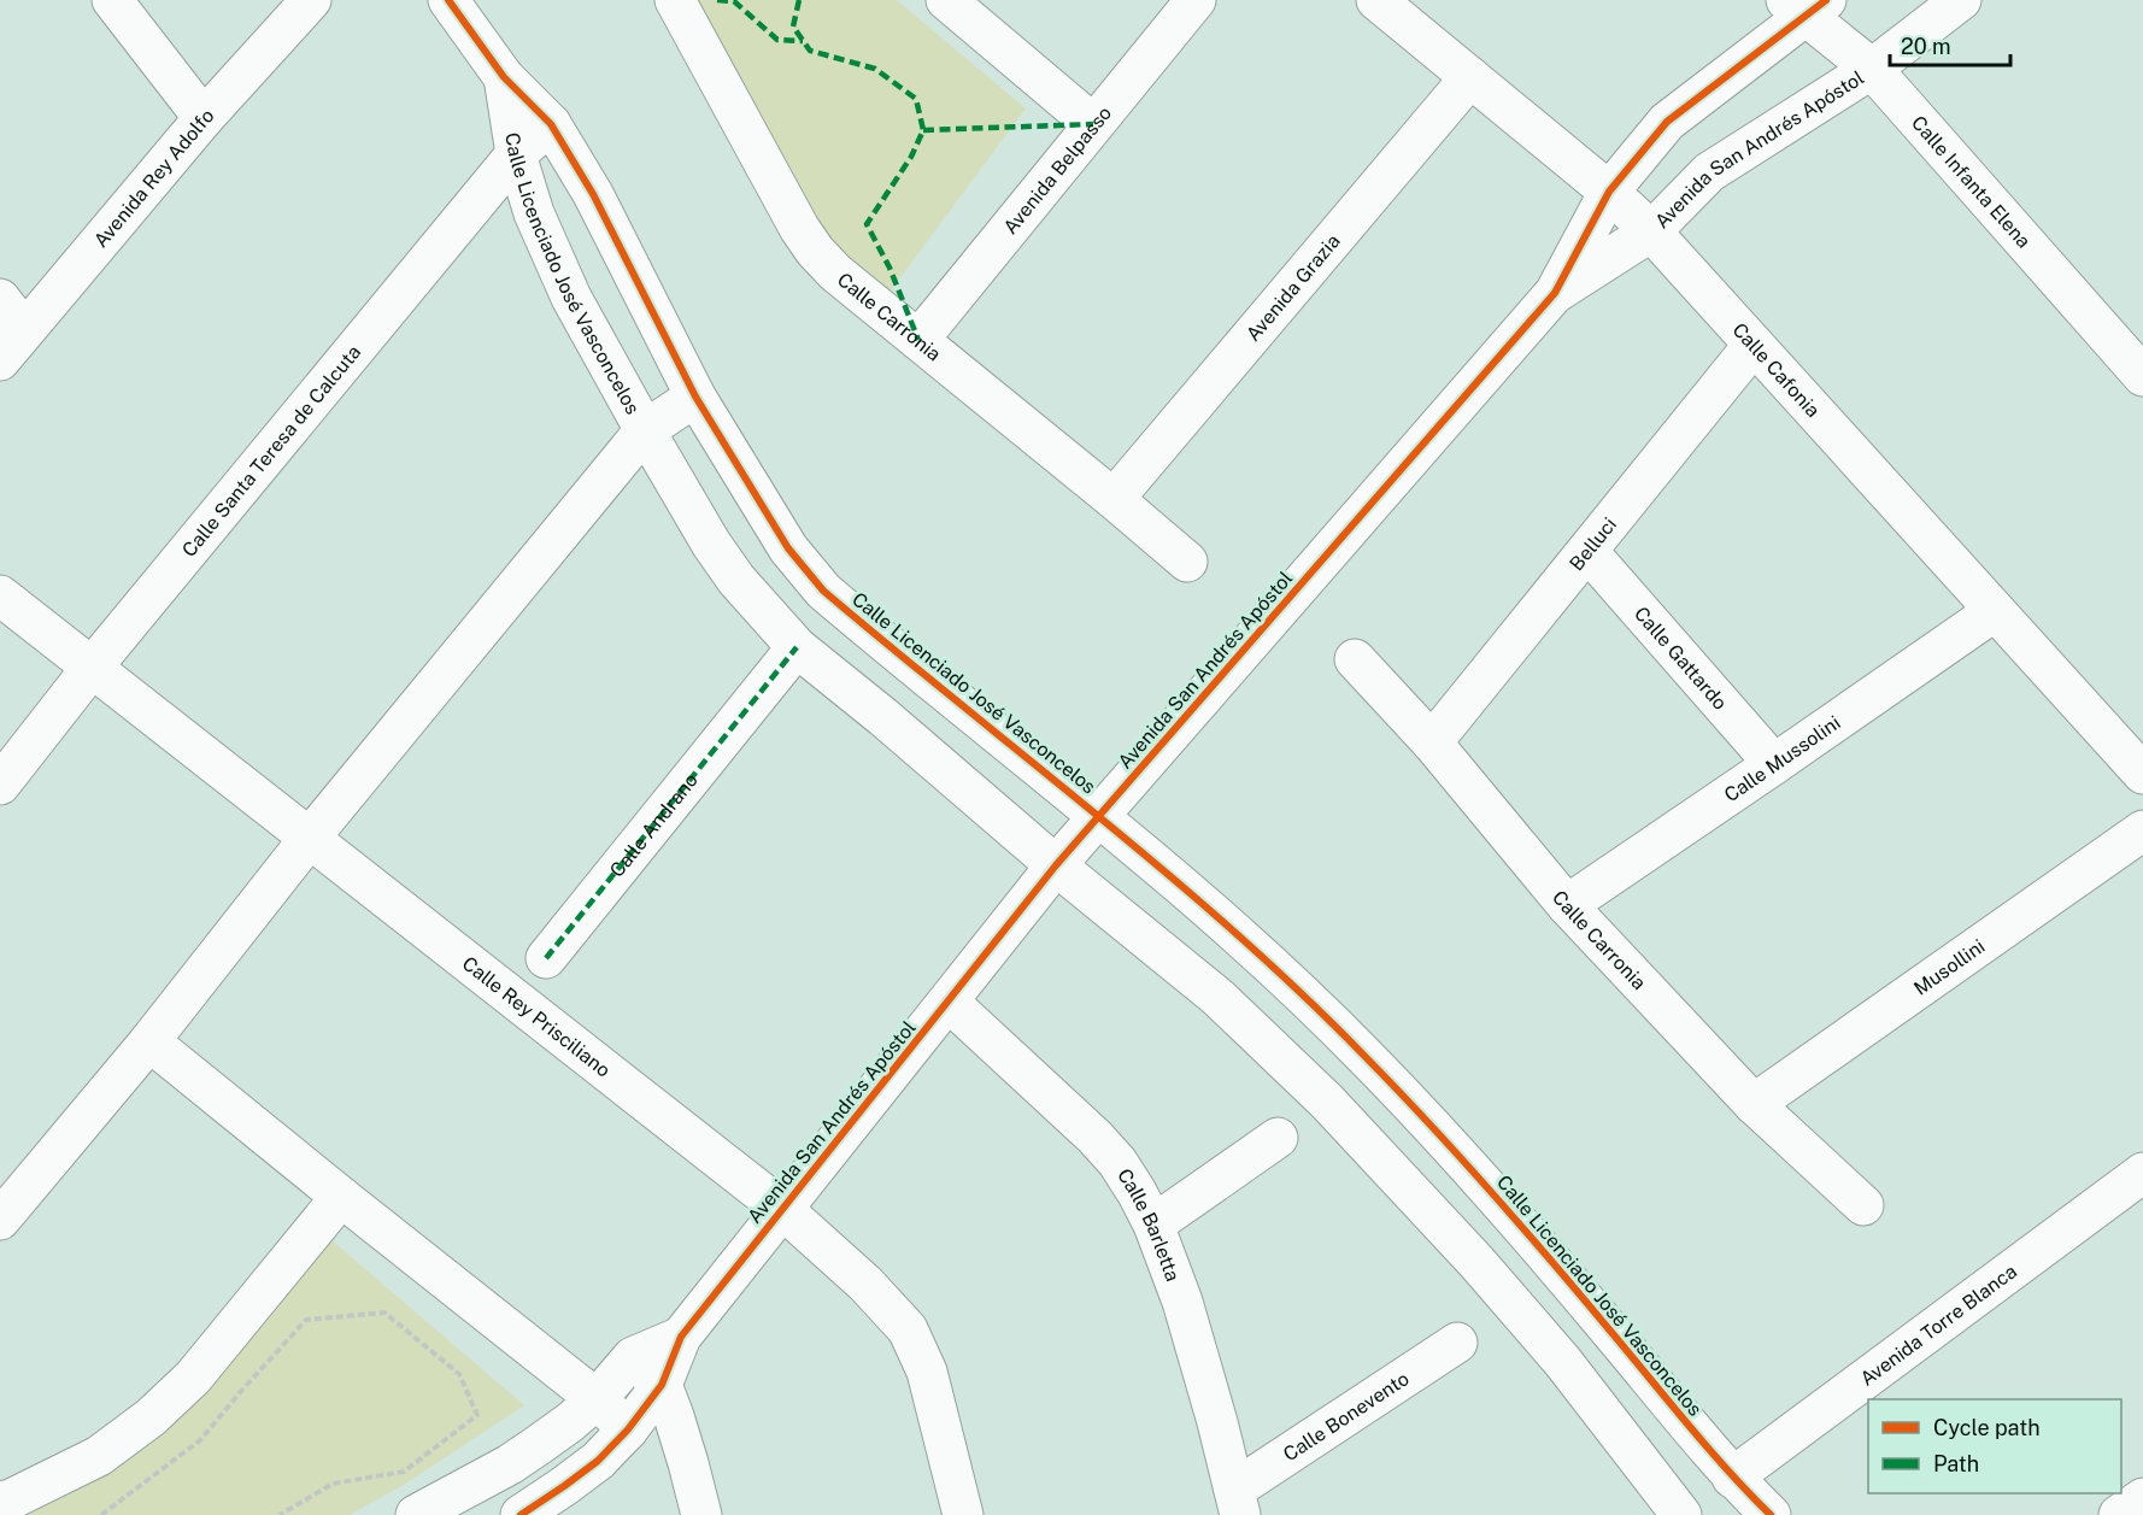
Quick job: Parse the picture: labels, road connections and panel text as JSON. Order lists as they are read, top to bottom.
{
  "streets": {
    "street": [
      "Avenida San Andrés Apóstol",
      "Avenida Belpasso",
      "Avenida Rey Adolfo",
      "Calle Infanta Elena",
      "Calle Licenciado José Vasconcelos",
      "Avenida Grazia",
      "Calle Carronia",
      "Calle Cafonia",
      "Calle Santa Teresa de Calcuta",
      "Belluci",
      "Calle Gattardo",
      "Calle Mussolini",
      "Calle Andrano",
      "Musollini",
      "Calle Rey Prisciliano",
      "Calle Barletta",
      "Avenida Torre Blanca",
      "Calle Bonevento"
    ]
  },
  "crossings": [
    ["Avenida San Andrés Apóstol", "Calle Infanta Elena"],
    ["Avenida San Andrés Apóstol", "Calle Licenciado José Vasconcelos"],
    ["Avenida San Andrés Apóstol", "Calle Cafonia"],
    ["Avenida San Andrés Apóstol", "Calle Rey Prisciliano"],
    ["Avenida San Andrés Apóstol", "Calle Barletta"],
    ["Avenida Belpasso", "Calle Carronia"],
    ["Calle Licenciado José Vasconcelos", "Calle Santa Teresa de Calcuta"],
    ["Calle Licenciado José Vasconcelos", "Calle Andrano"],
    ["Calle Licenciado José Vasconcelos", "Avenida Torre Blanca"],
    ["Avenida Grazia", "Calle Carronia"],
    ["Avenida Grazia", "Calle Cafonia"],
    ["Calle Carronia", "Belluci"],
    ["Calle Carronia", "Calle Mussolini"],
    ["Calle Carronia", "Musollini"],
    ["Calle Cafonia", "Belluci"],
    ["Calle Cafonia", "Calle Mussolini"],
    ["Calle Santa Teresa de Calcuta", "Calle Rey Prisciliano"],
    ["Belluci", "Calle Gattardo"],
    ["Calle Gattardo", "Calle Mussolini"],
    ["Calle Barletta", "Calle Bonevento"]
  ],
  "legend": ["Cycle path", "Path"],
  "scale_bar": "20 m"
}
